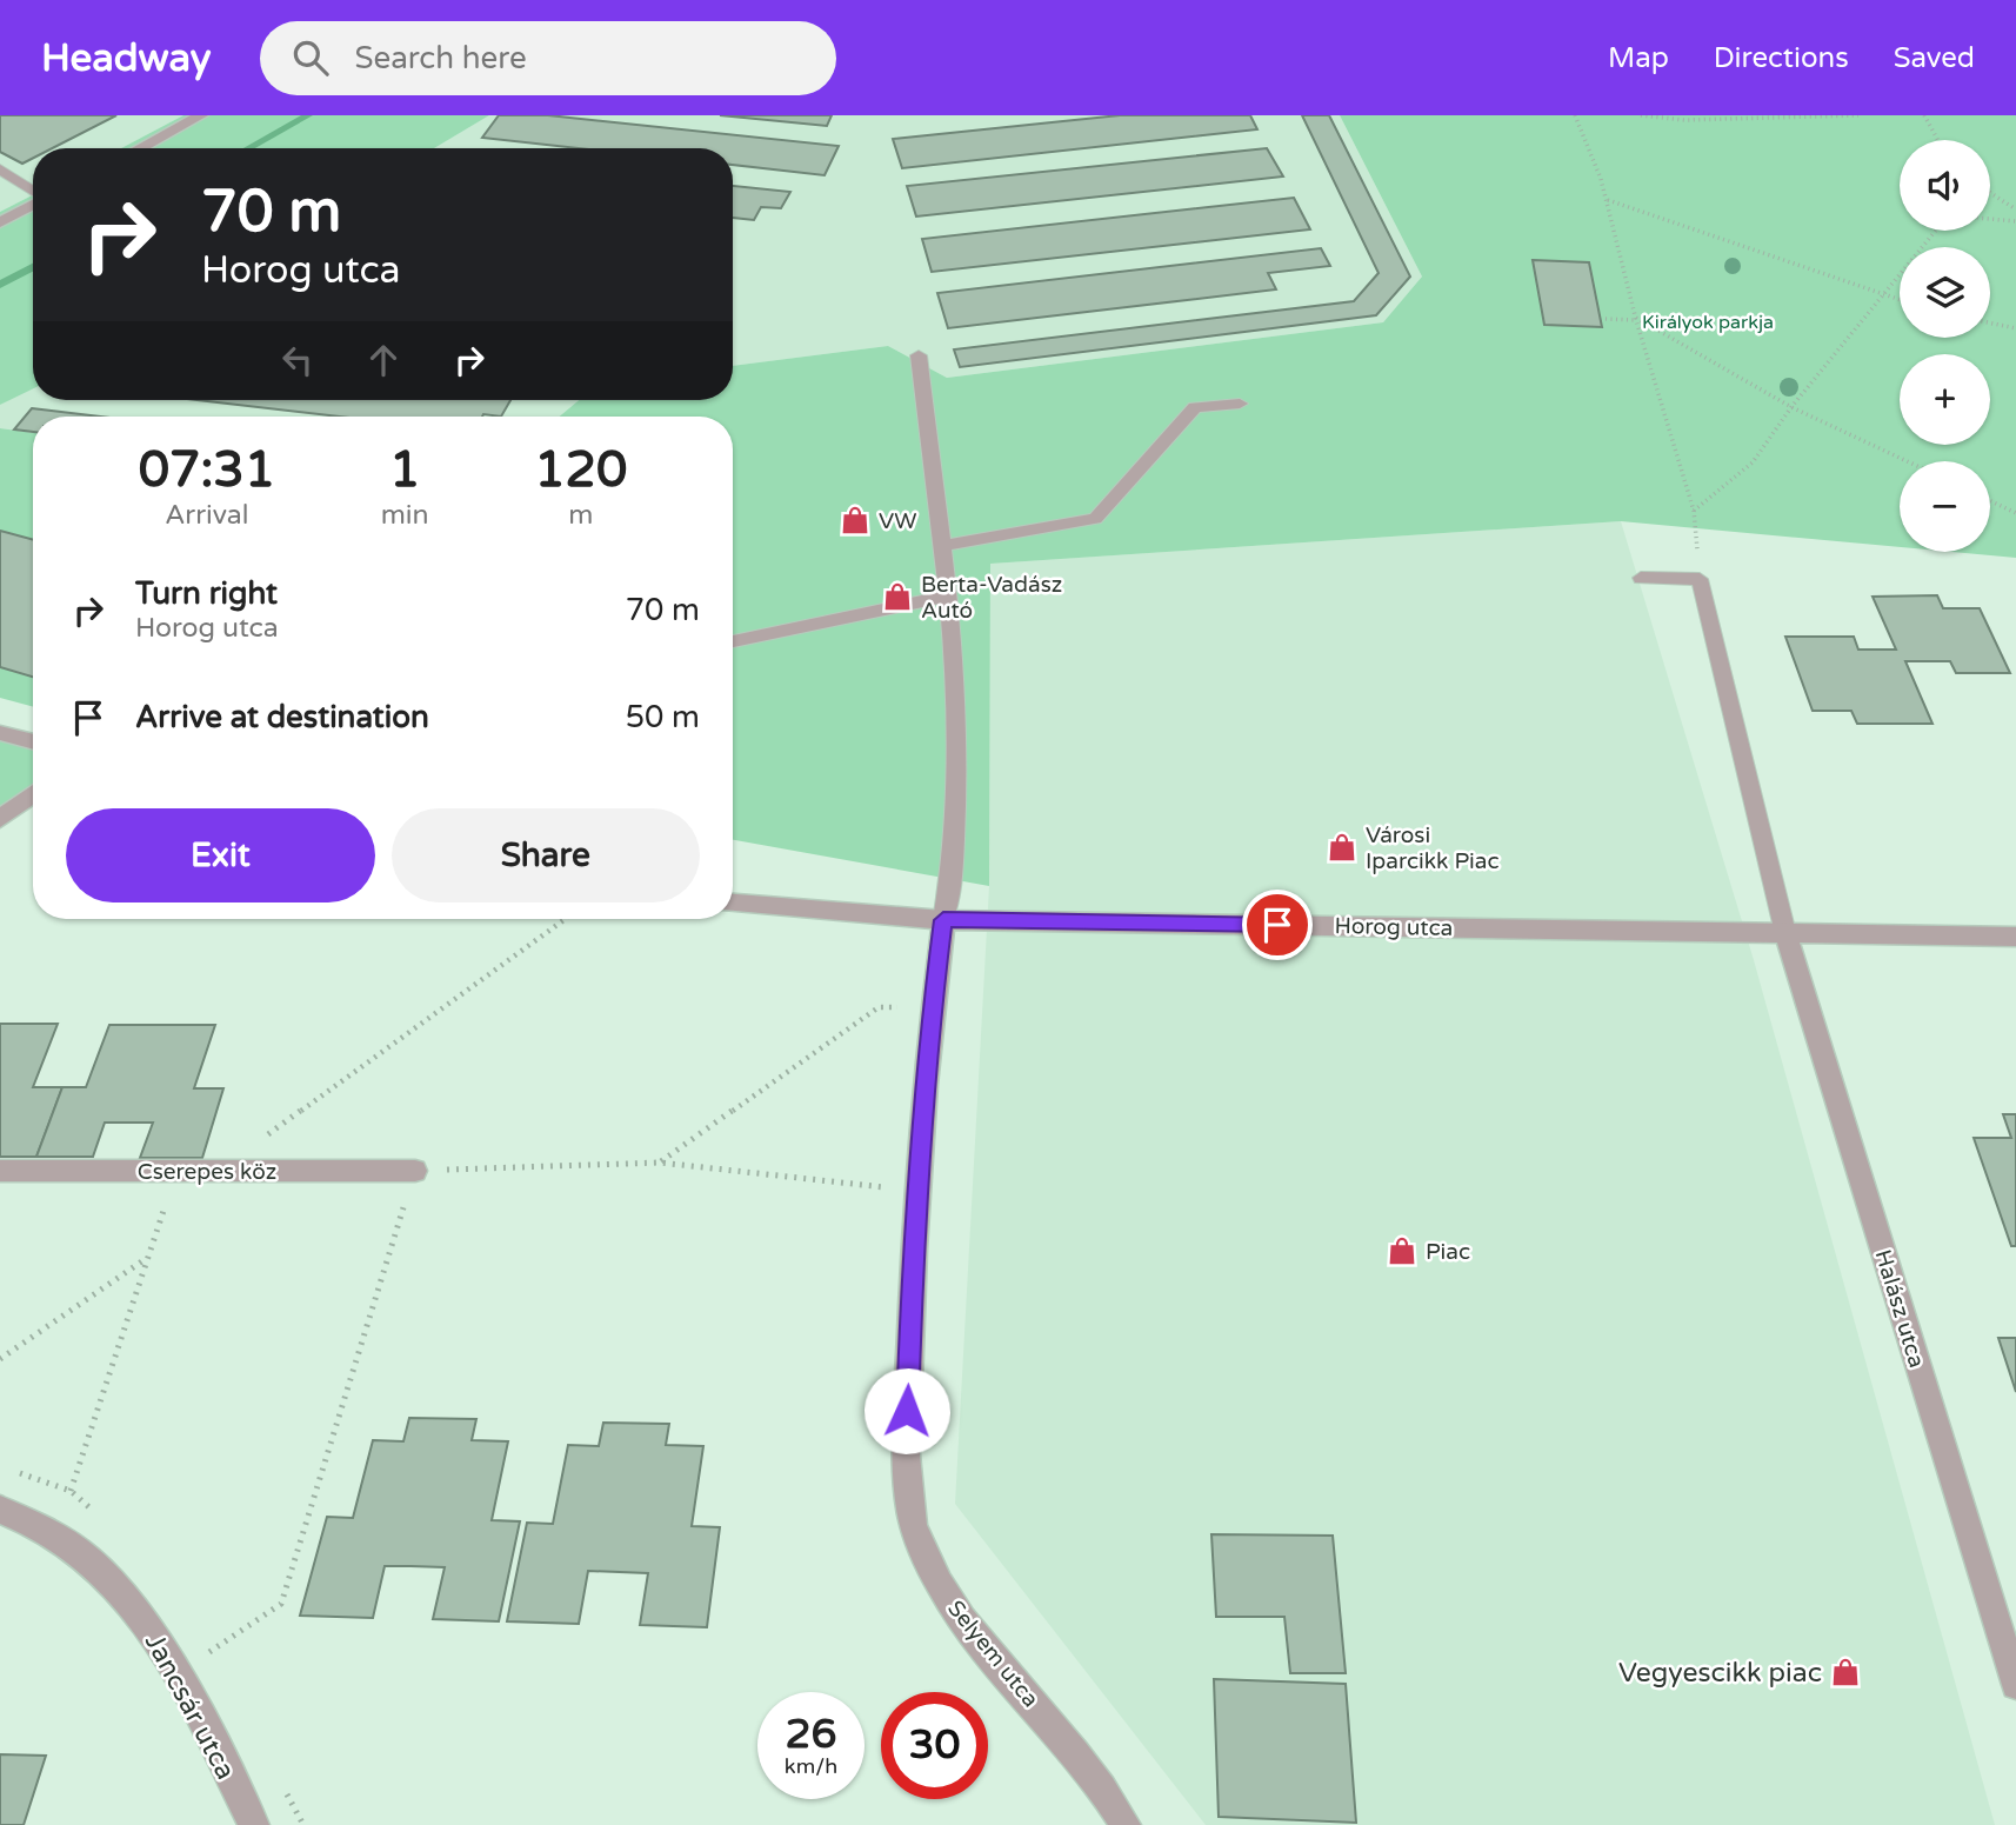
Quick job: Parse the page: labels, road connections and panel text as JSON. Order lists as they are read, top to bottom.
{
  "streets": {
    "street": [
      "Horog utca",
      "Cserepes köz",
      "Halász utca",
      "Selyem utca",
      "Jancsár utca"
    ]
  },
  "crossings": [
    ["Horog utca", "Halász utca"],
    ["Horog utca", "Selyem utca"]
  ],
  "parks": ["Királyok parkja"],
  "places": {
    "shop": [
      "VW",
      "Berta-Vadász Autó",
      "Városi Iparcikk Piac",
      "Piac",
      "Vegyescikk piac"
    ]
  },
  "page": {
    "header": "Headway",
    "search": "Search here",
    "nav": ["Map", "Directions", "Saved"],
    "map_buttons": ["+", "−"],
    "turn": ["70 m", "Horog utca"],
    "eta": [
      "07:31",
      "Arrival",
      "1",
      "min",
      "120",
      "m"
    ],
    "list": [
      {
        "name": "Turn right",
        "note": "Horog utca",
        "value": "70 m"
      },
      {
        "name": "Arrive at destination",
        "value": "50 m"
      }
    ],
    "buttons": ["Exit", "Share"],
    "speed": "26 km/h",
    "limit": "30"
  }
}
